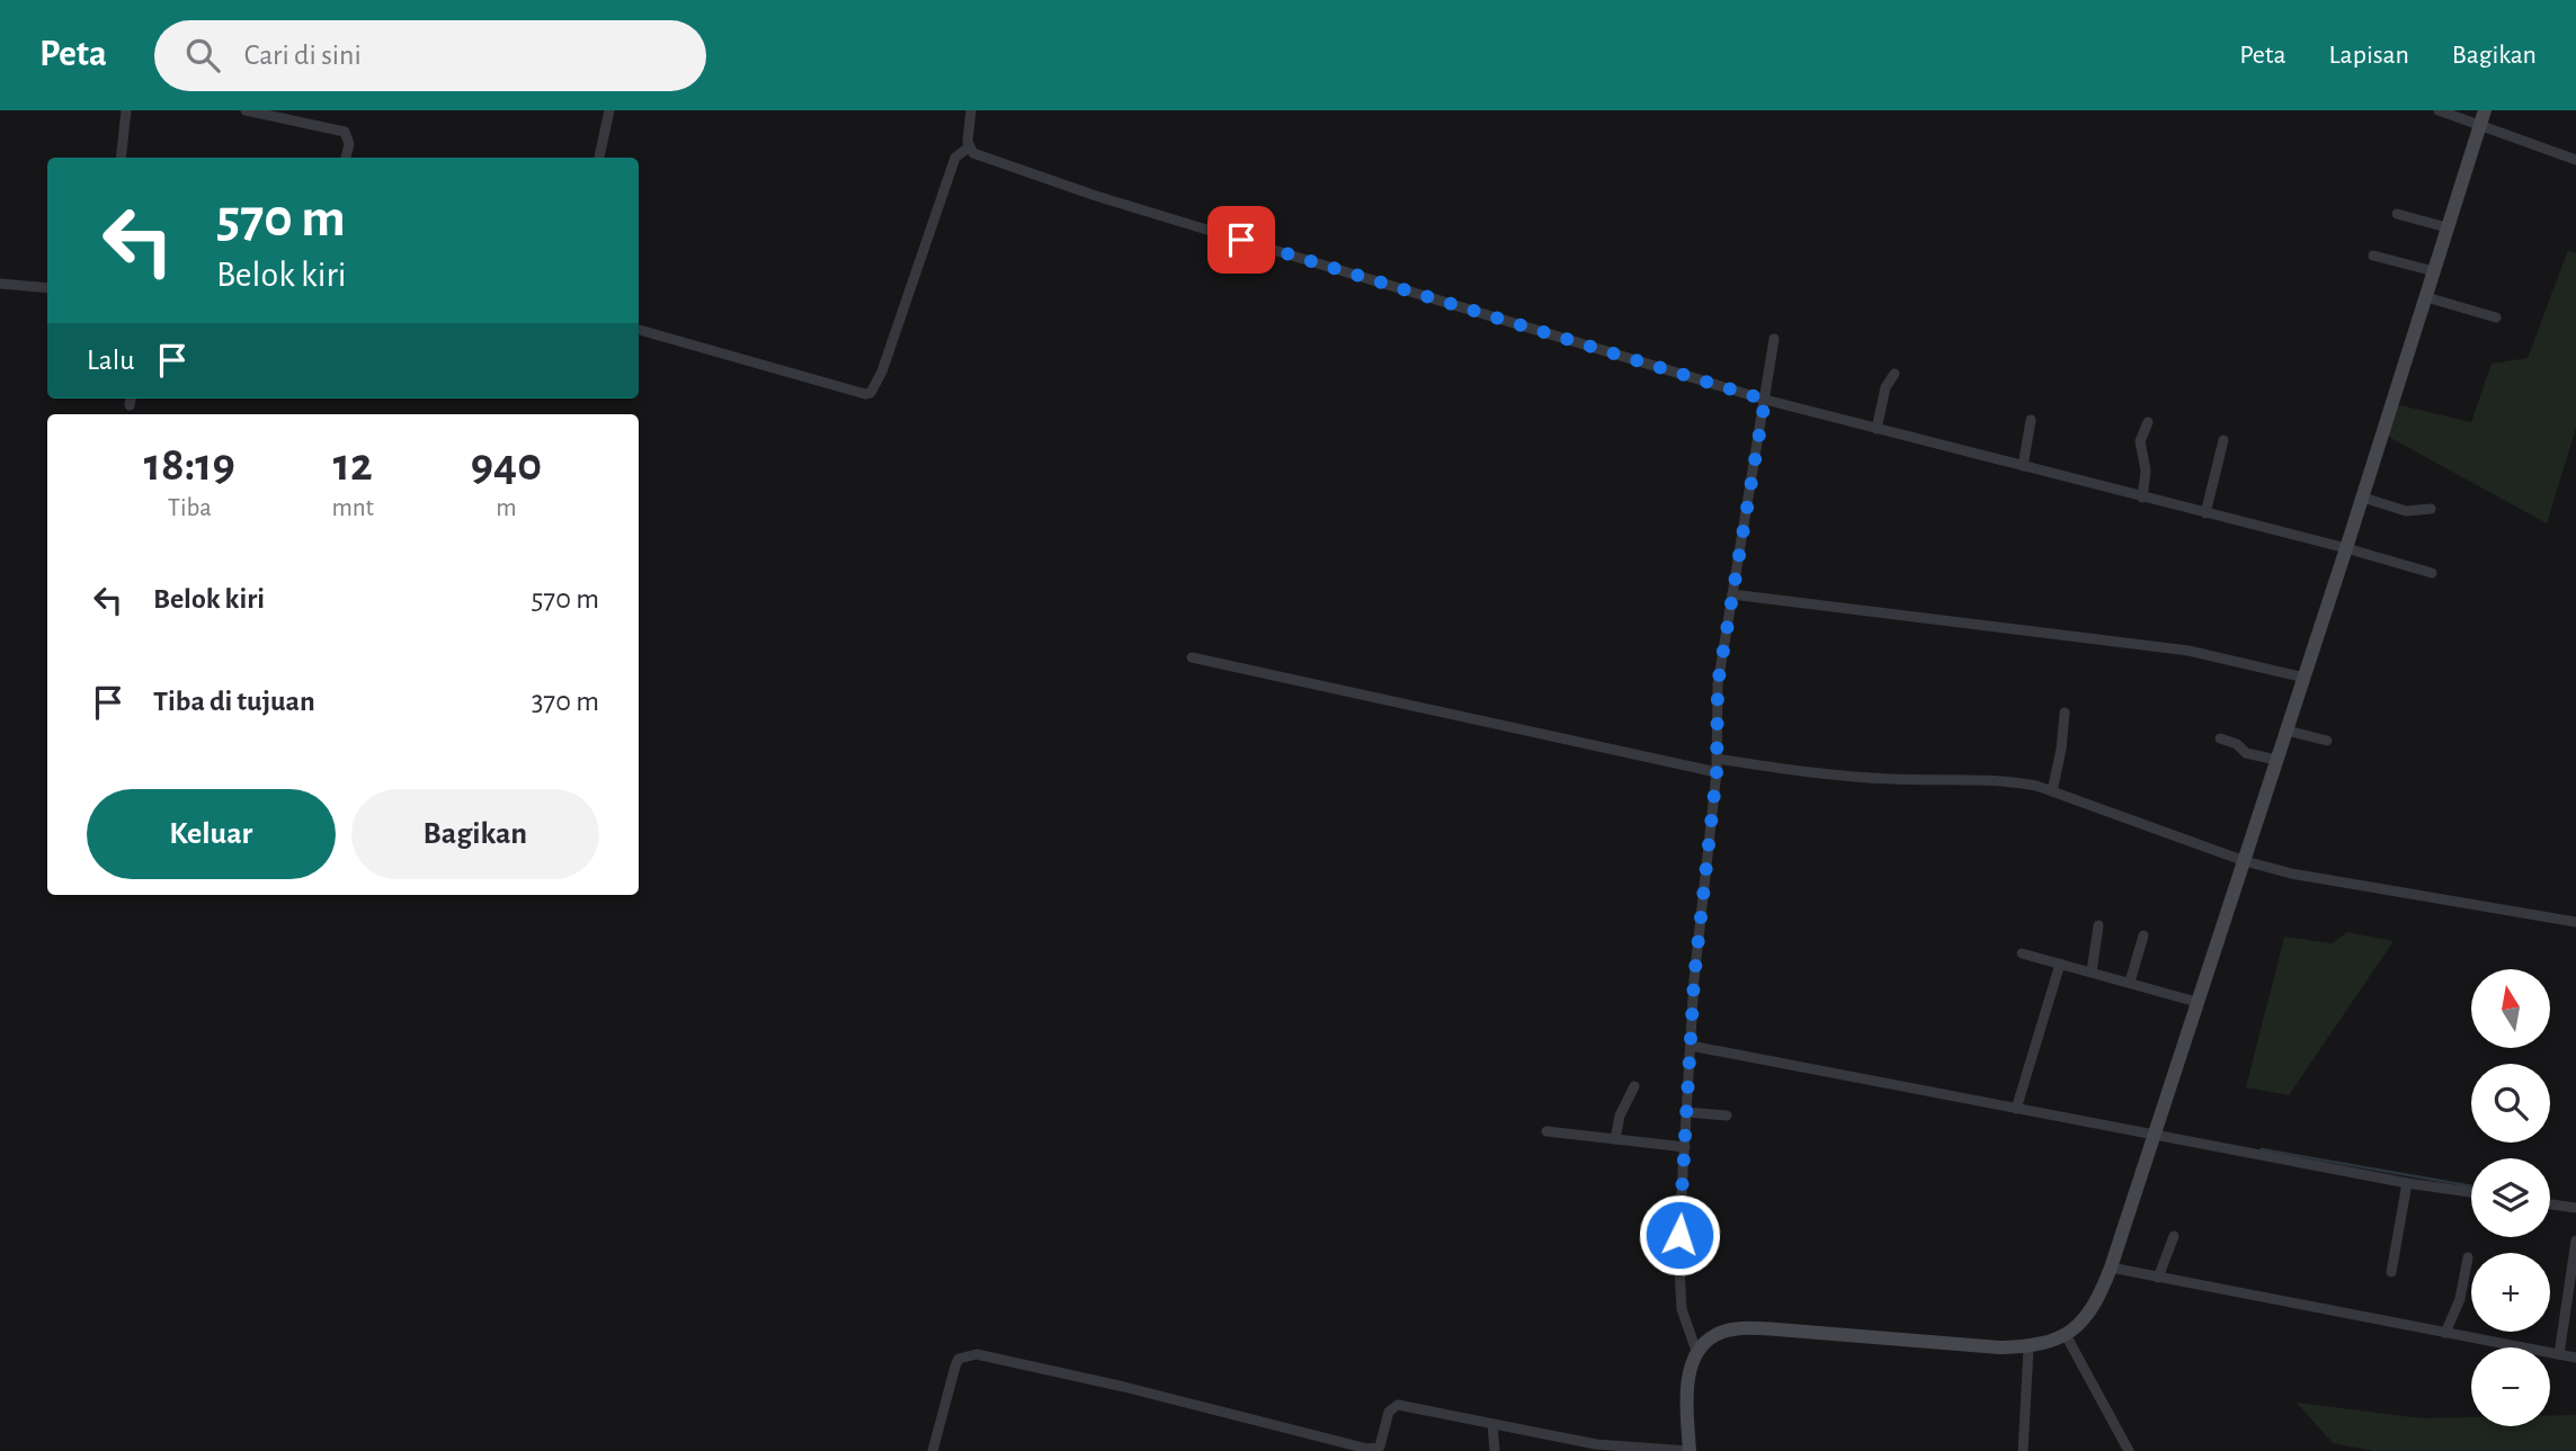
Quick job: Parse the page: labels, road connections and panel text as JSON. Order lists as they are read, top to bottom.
{
  "north": "top",
  "page": {
    "header": "Peta",
    "search": "Cari di sini",
    "nav": ["Peta", "Lapisan", "Bagikan"],
    "turn": ["570 m", "Belok kiri"],
    "then": "Lalu",
    "eta": [
      "18:19",
      "Tiba",
      "12",
      "mnt",
      "940",
      "m"
    ],
    "list": [
      {
        "name": "Belok kiri",
        "value": "570 m"
      },
      {
        "name": "Tiba di tujuan",
        "value": "370 m"
      }
    ],
    "buttons": ["Keluar", "Bagikan"],
    "map_buttons": ["+", "−"]
  }
}
